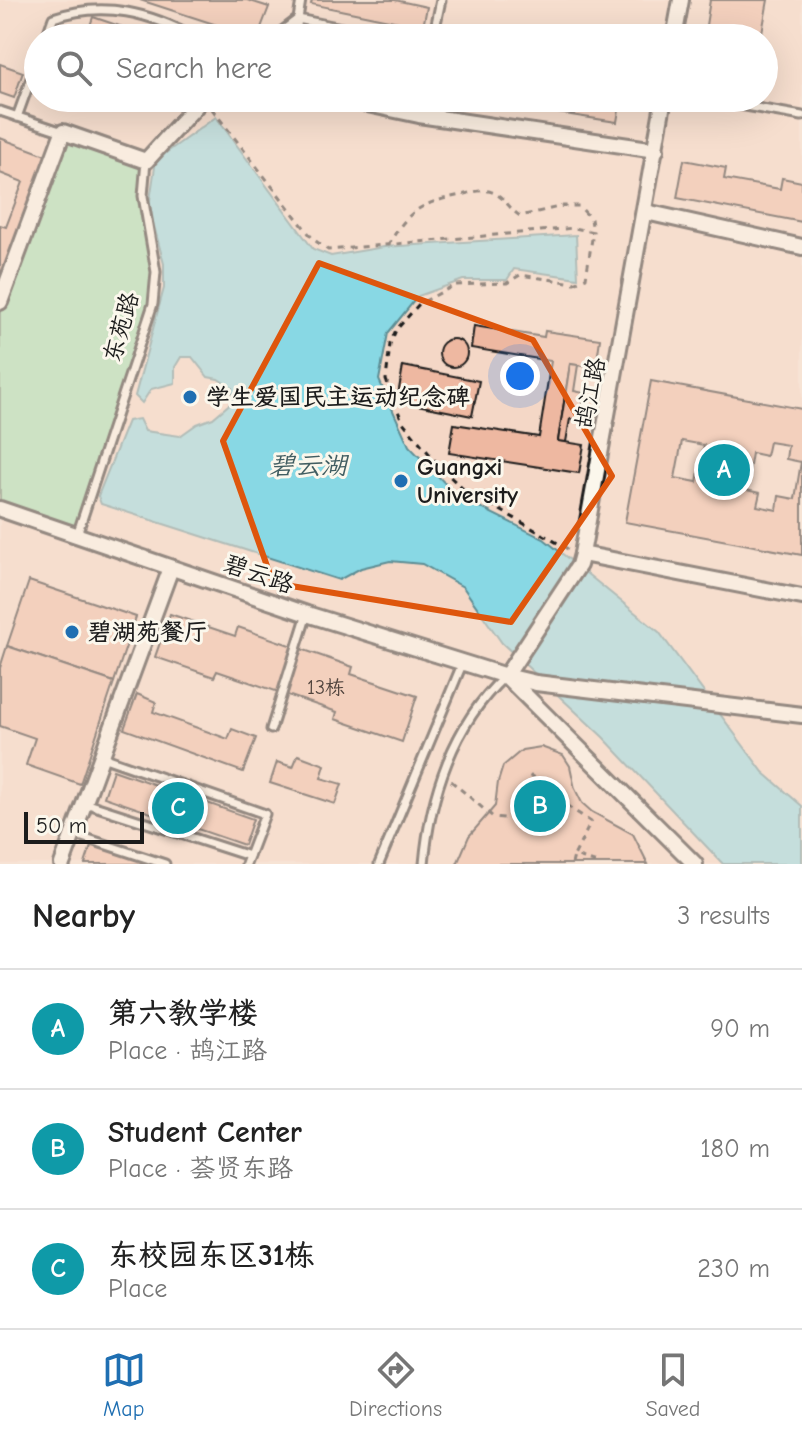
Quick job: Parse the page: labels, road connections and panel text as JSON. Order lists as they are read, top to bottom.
{
  "streets": {
    "street": ["鸪江路", "碧云路"],
    "lane": ["东苑路"]
  },
  "crossings": [
    ["东苑路", "碧云路"],
    ["鸪江路", "碧云路"]
  ],
  "water": ["碧云湖"],
  "places": ["学生爱国民主运动纪念碑", "Guangxi University", "碧湖苑餐厅"],
  "house_numbers": ["13栋"],
  "scale_bar": "50 m",
  "page": {
    "search": "Search here",
    "pins": ["A", "B", "C"],
    "scale": "50 m",
    "heading": ["Nearby", "3 results"],
    "list": [
      {
        "mark": "A",
        "name": "第六教学楼",
        "note": "Place · 鸪江路",
        "value": "90 m"
      },
      {
        "mark": "B",
        "name": "Student Center",
        "note": "Place · 荟贤东路",
        "value": "180 m"
      },
      {
        "mark": "C",
        "name": "东校园东区31栋",
        "note": "Place",
        "value": "230 m"
      }
    ],
    "nav": ["Map", "Directions", "Saved"]
  }
}
